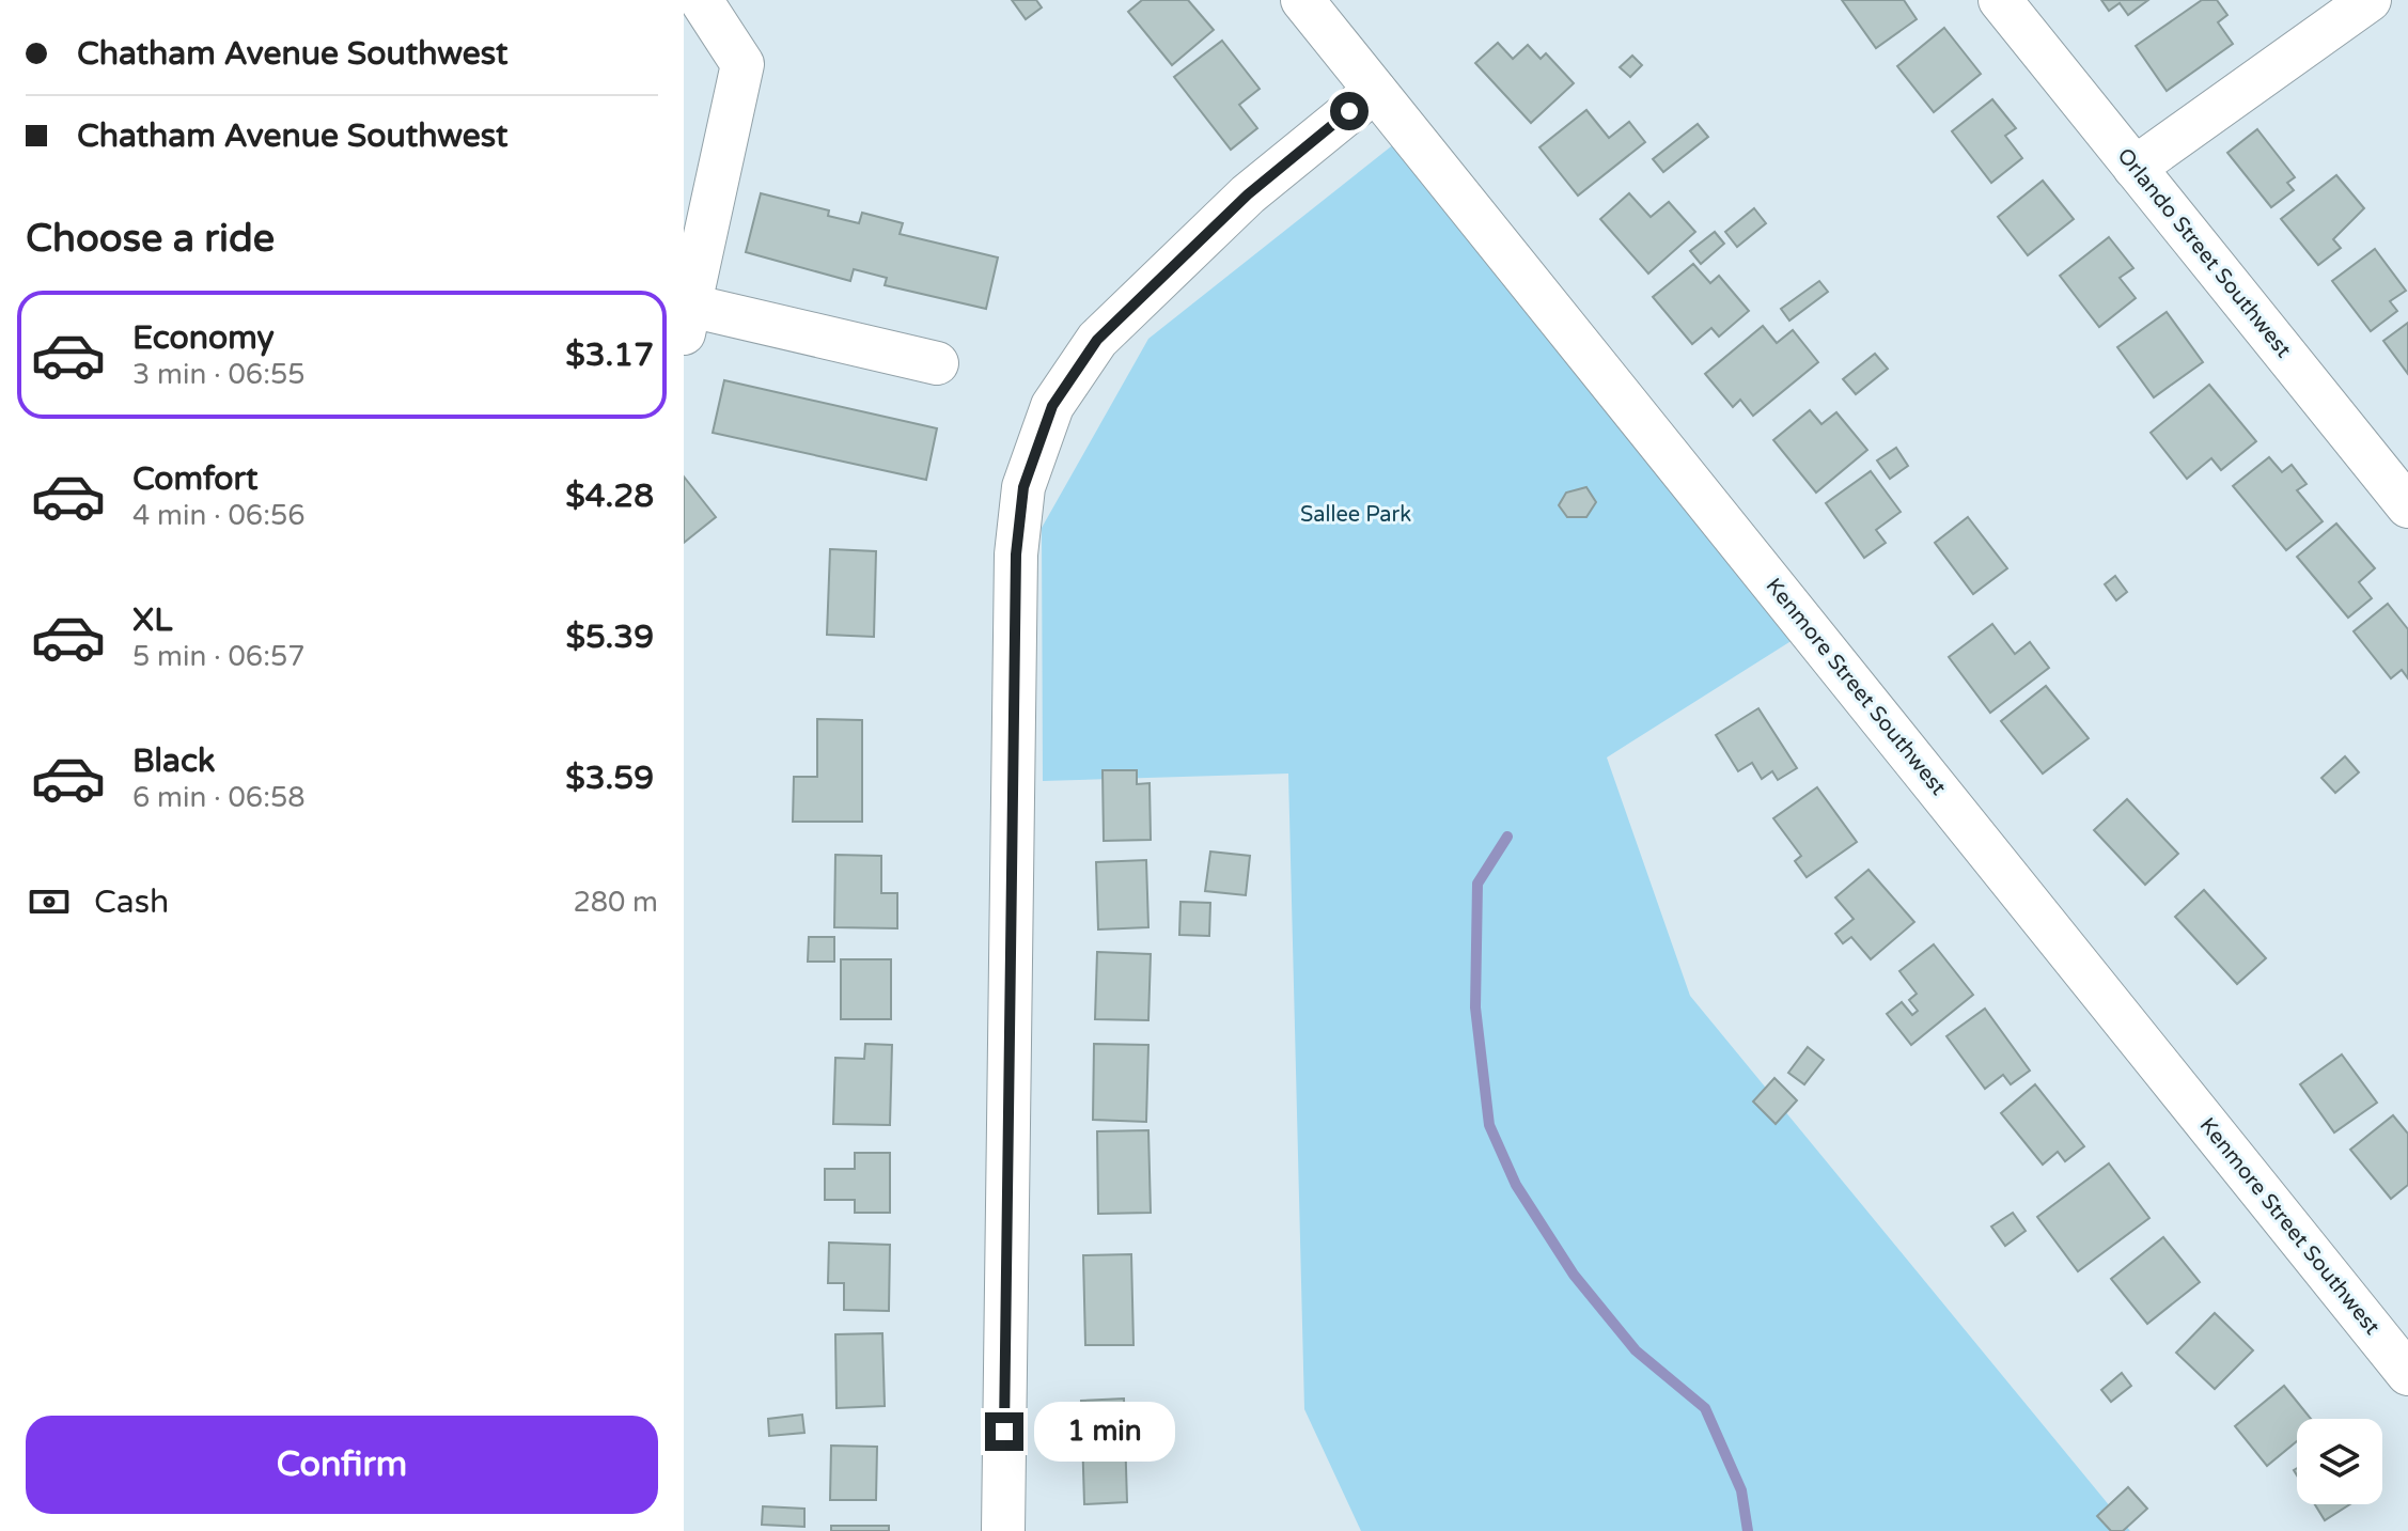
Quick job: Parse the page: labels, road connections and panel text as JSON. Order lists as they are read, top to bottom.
{
  "streets": {
    "street": ["Orlando Street Southwest", "Kenmore Street Southwest"]
  },
  "parks": ["Sallee Park"],
  "page": {
    "banner": ["Chatham Avenue Southwest", "Chatham Avenue Southwest"],
    "heading": "Choose a ride",
    "list": [
      {
        "name": "Economy",
        "note": "3 min · 06:55",
        "value": "$3.17"
      },
      {
        "name": "Comfort",
        "note": "4 min · 06:56",
        "value": "$4.28"
      },
      {
        "name": "XL",
        "note": "5 min · 06:57",
        "value": "$5.39"
      },
      {
        "name": "Black",
        "note": "6 min · 06:58",
        "value": "$3.59"
      }
    ],
    "pay": ["Cash", "280 m"],
    "buttons": "Confirm",
    "bubble": "1 min"
  }
}
